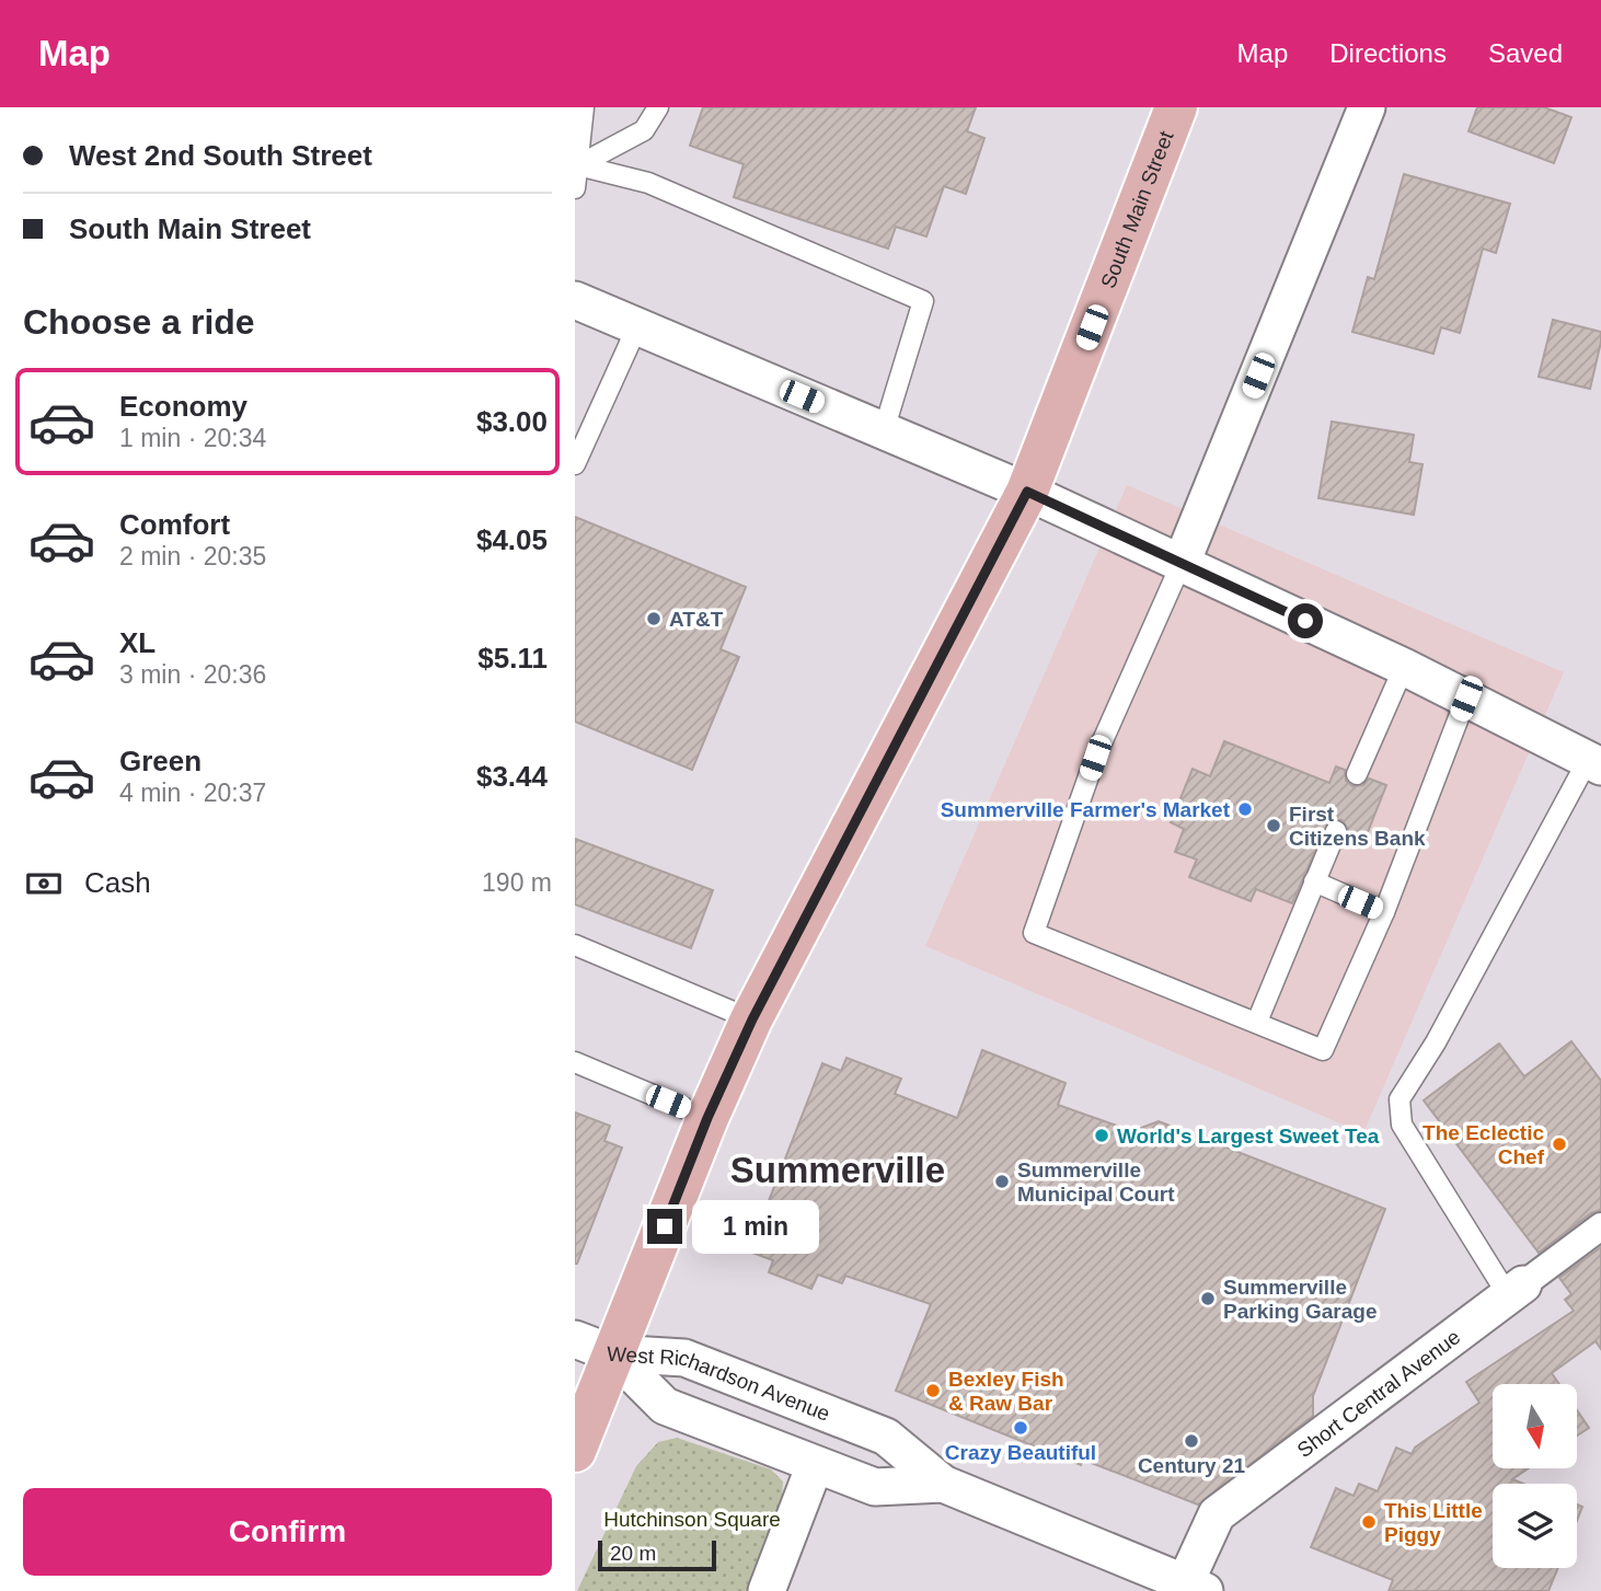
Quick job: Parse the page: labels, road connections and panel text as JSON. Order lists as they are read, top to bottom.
{
  "streets": {
    "main road": ["South Main Street"],
    "street": ["West Richardson Avenue", "Short Central Avenue"]
  },
  "crossings": [
    ["South Main Street", "West Richardson Avenue"],
    ["West Richardson Avenue", "Short Central Avenue"]
  ],
  "districts": ["Summerville"],
  "parks": ["Hutchinson Square"],
  "places": [
    "AT&T",
    "Summerville Farmer's Market",
    "First Citizens Bank",
    "World's Largest Sweet Tea",
    "The Eclectic Chef",
    "Summerville Municipal Court",
    "Summerville Parking Garage",
    "Bexley Fish & Raw Bar",
    "Crazy Beautiful",
    "Century 21",
    "This Little Piggy"
  ],
  "scale_bar": "20 m",
  "north": "bottom",
  "page": {
    "header": "Map",
    "nav": ["Map", "Directions", "Saved"],
    "banner": ["West 2nd South Street", "South Main Street"],
    "heading": "Choose a ride",
    "list": [
      {
        "name": "Economy",
        "note": "1 min · 20:34",
        "value": "$3.00"
      },
      {
        "name": "Comfort",
        "note": "2 min · 20:35",
        "value": "$4.05"
      },
      {
        "name": "XL",
        "note": "3 min · 20:36",
        "value": "$5.11"
      },
      {
        "name": "Green",
        "note": "4 min · 20:37",
        "value": "$3.44"
      }
    ],
    "pay": ["Cash", "190 m"],
    "bubble": "1 min",
    "buttons": "Confirm",
    "scale": "20 m"
  }
}
